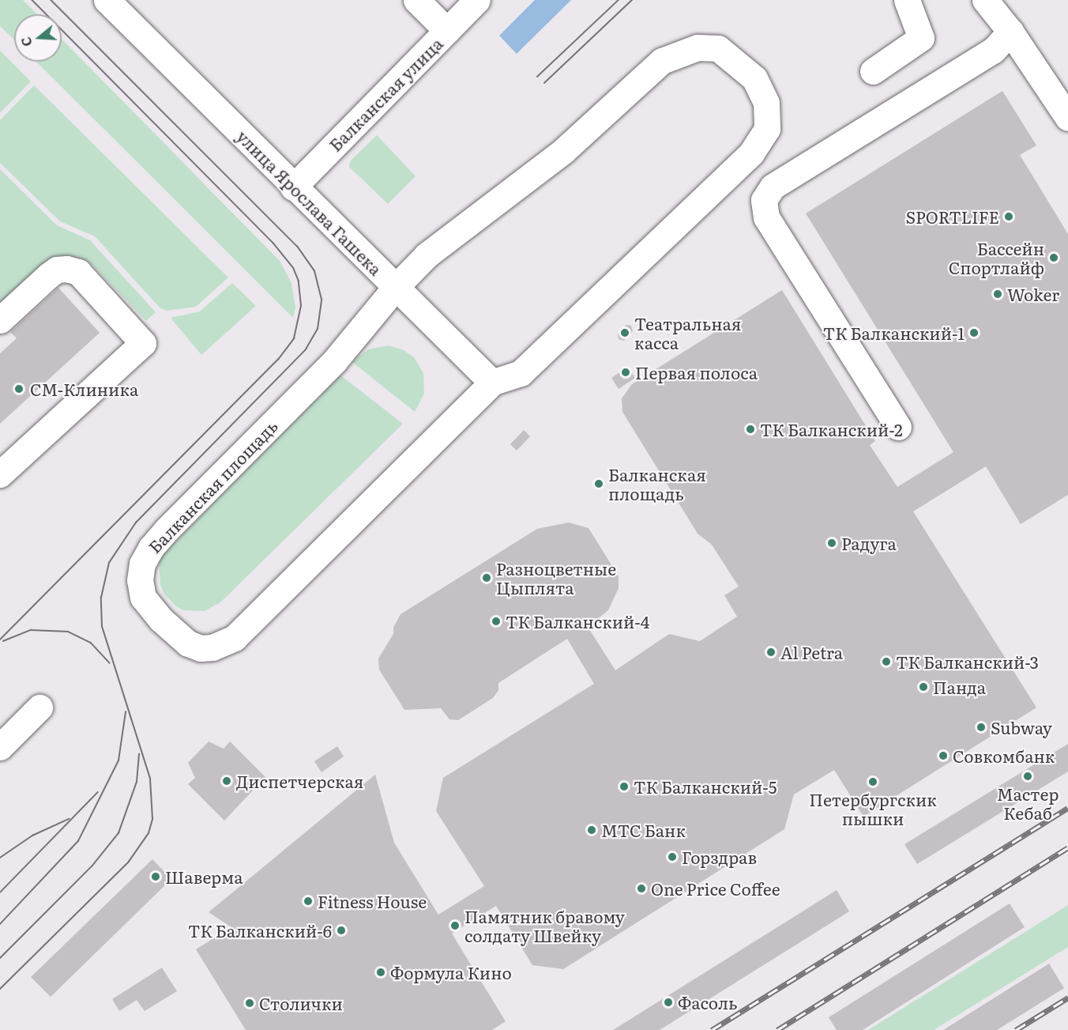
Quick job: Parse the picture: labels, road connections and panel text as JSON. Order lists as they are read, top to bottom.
{
  "streets": {
    "street": ["Балканская улица", "улица Ярослава Гашека", "Балканская площадь"]
  },
  "crossings": [
    ["Балканская улица", "улица Ярослава Гашека"],
    ["улица Ярослава Гашека", "Балканская площадь"]
  ],
  "places": [
    "SPORTLIFE",
    "Бассейн Спортлайф",
    "Woker",
    "Театральная касса",
    "ТК Балканский-1",
    "Первая полоса",
    "СМ-Клиника",
    "ТК Балканский-2",
    "Балканская площадь",
    "Радуга",
    "Разноцветные Цыплята",
    "ТК Балканский-4",
    "Al Petra",
    "ТК Балканский-3",
    "Панда",
    "Subway",
    "Совкомбанк",
    "Мастер Кебаб",
    "Диспетчерская",
    "Петербургскик пышки",
    "ТК Балканский-5",
    "МТС Банк",
    "Горздрав",
    "Шаверма",
    "One Price Coffee",
    "Fitness House",
    "Памятник бравому солдату Швейку",
    "ТК Балканский-6",
    "Формула Кино",
    "Фасоль",
    "Столички"
  ],
  "north": "left"
}
